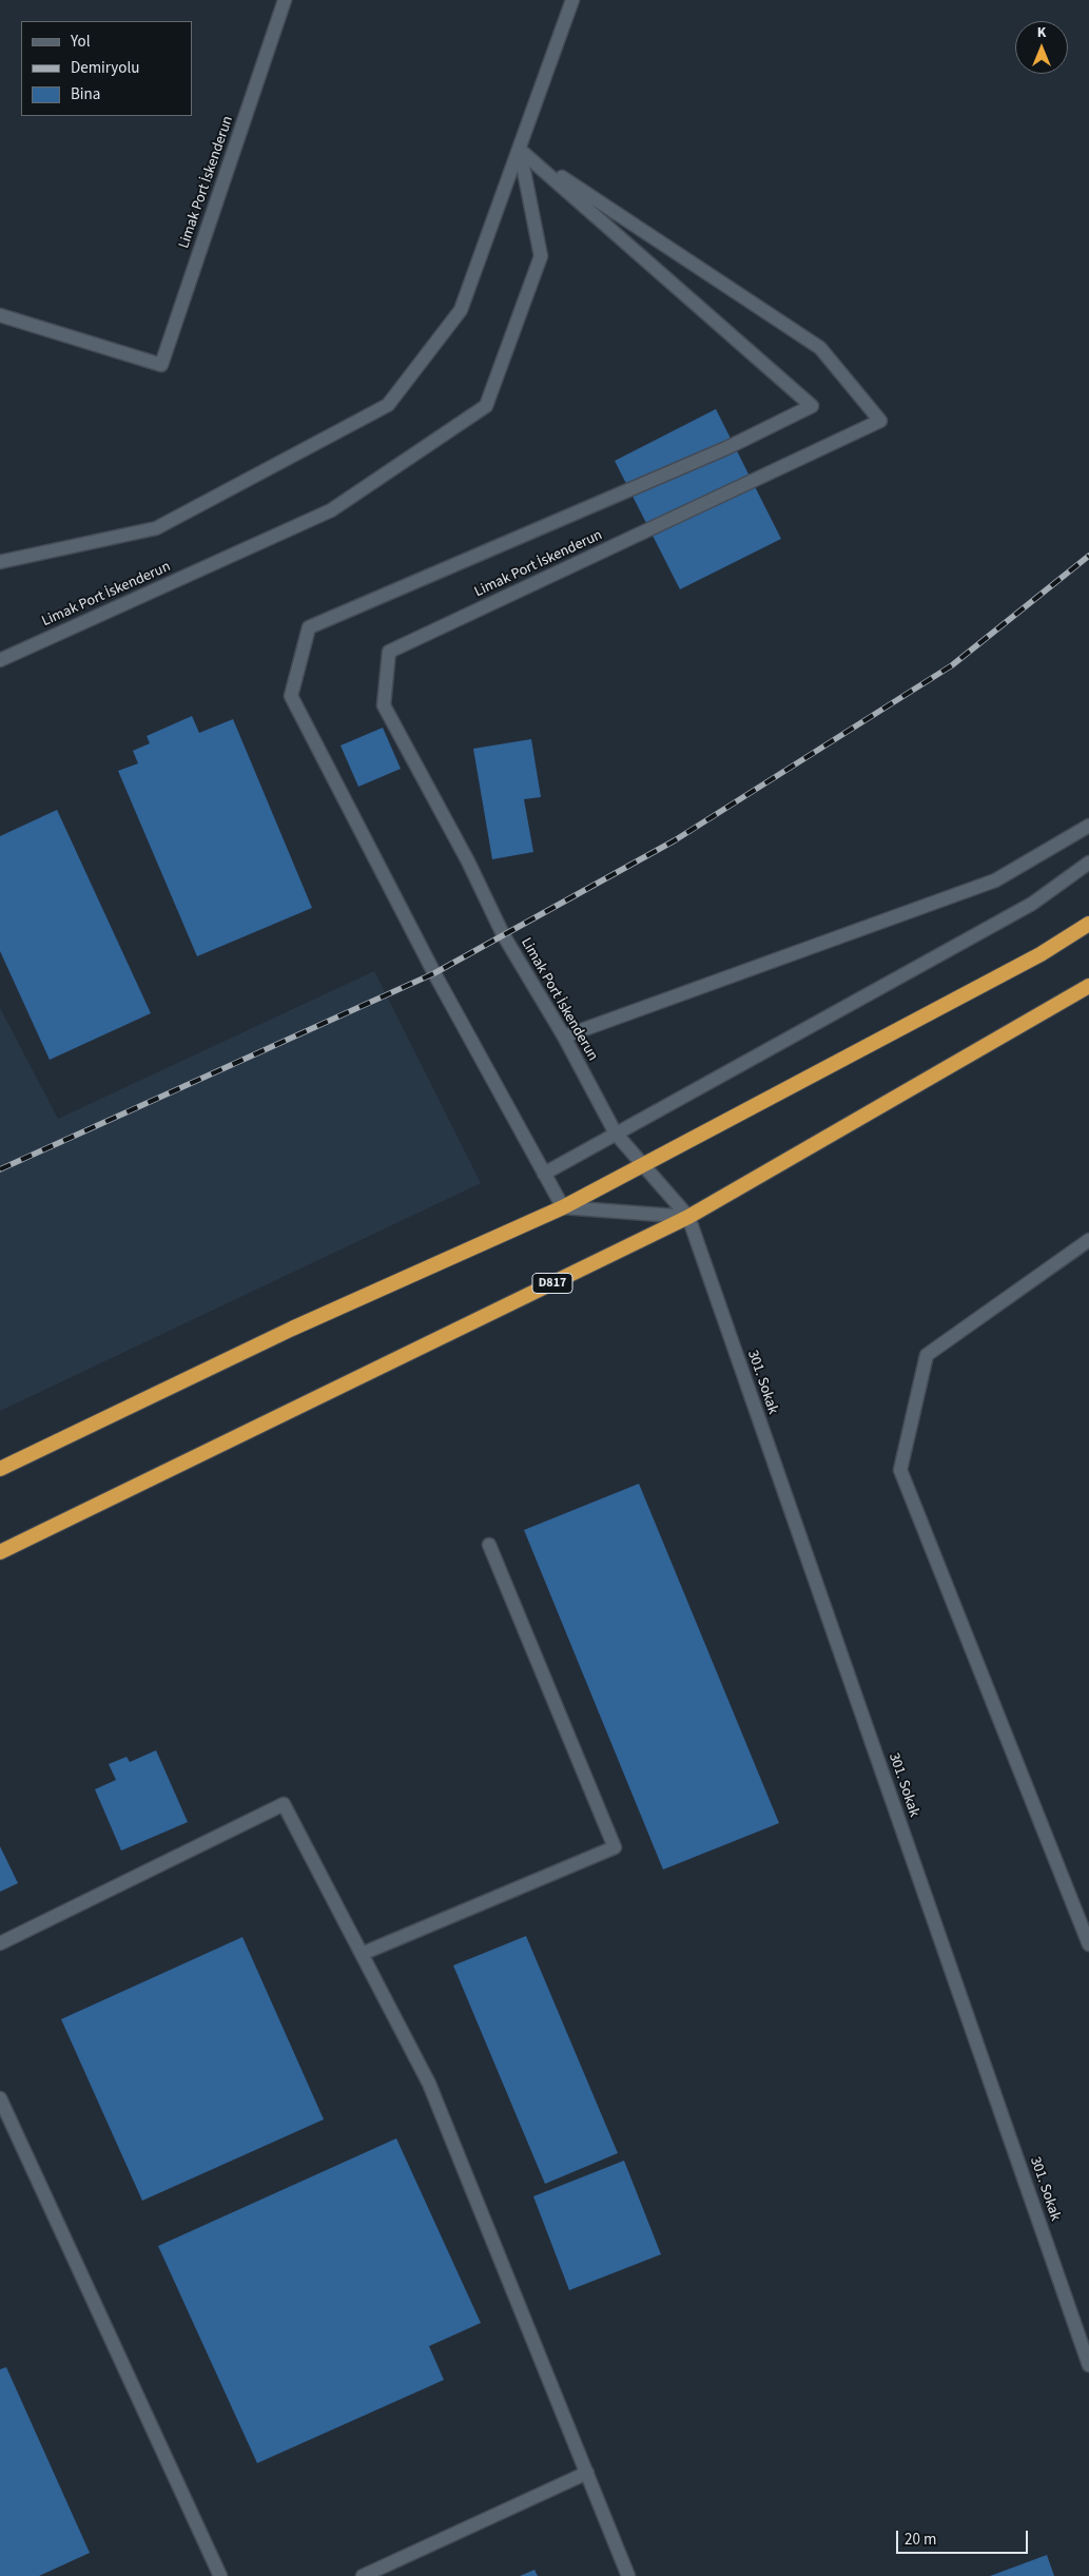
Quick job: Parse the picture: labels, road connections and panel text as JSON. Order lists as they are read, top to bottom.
{
  "streets": {
    "highway": ["D817"],
    "street": ["Limak Port İskenderun", "301. Sokak"]
  },
  "crossings": [
    ["Limak Port İskenderun", "D817"],
    ["Limak Port İskenderun", "301. Sokak"],
    ["D817", "301. Sokak"]
  ],
  "legend": ["Yol", "Demiryolu", "Bina"],
  "scale_bar": "20 m",
  "north": "top"
}
